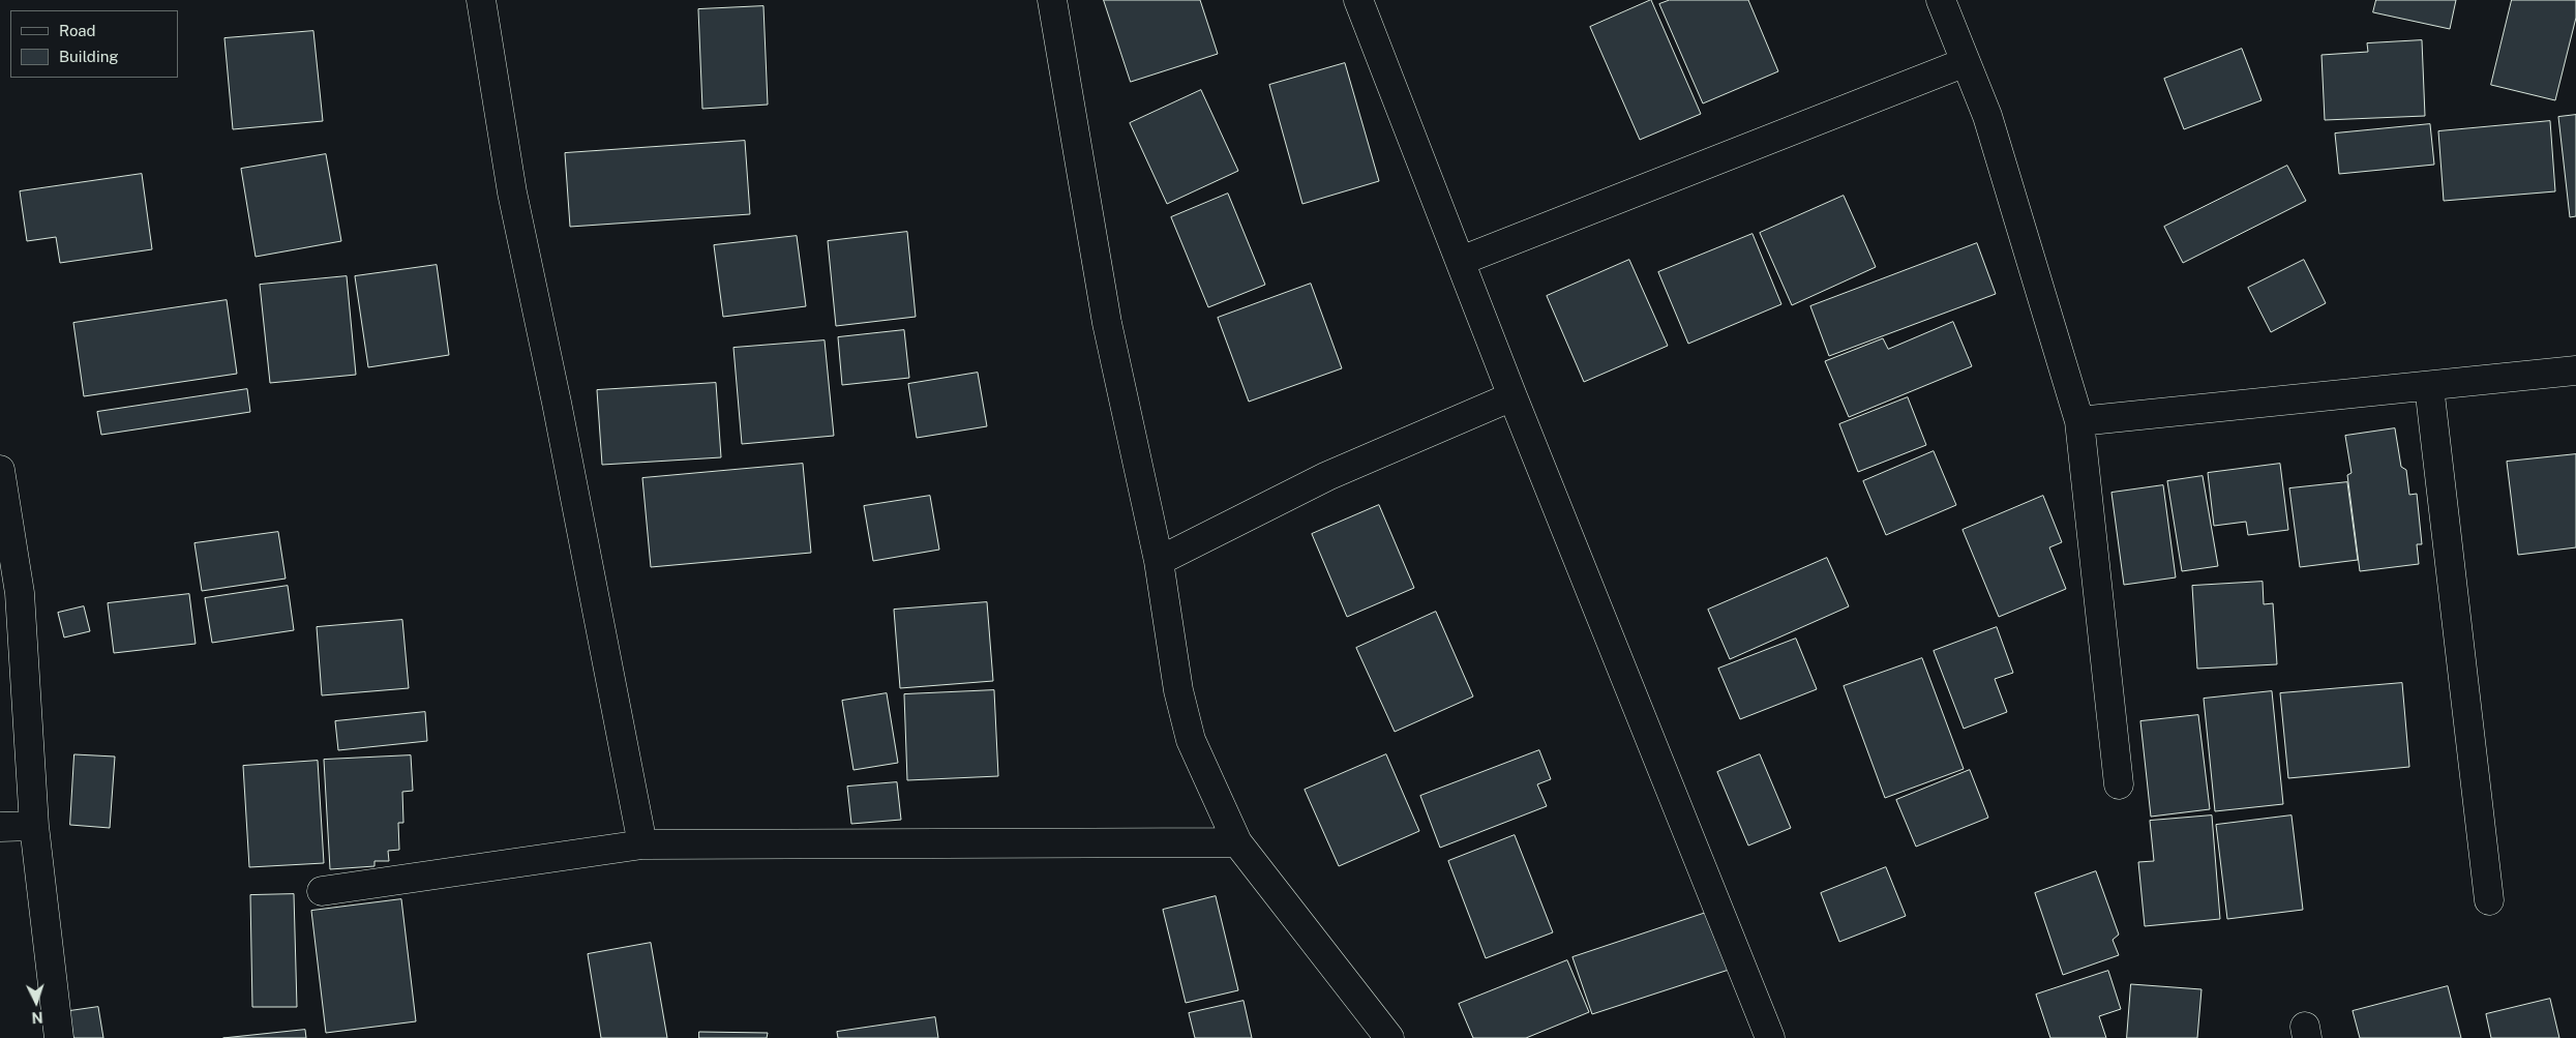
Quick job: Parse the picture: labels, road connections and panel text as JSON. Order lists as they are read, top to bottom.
{
  "legend": ["Road", "Building"],
  "north": "bottom"
}
